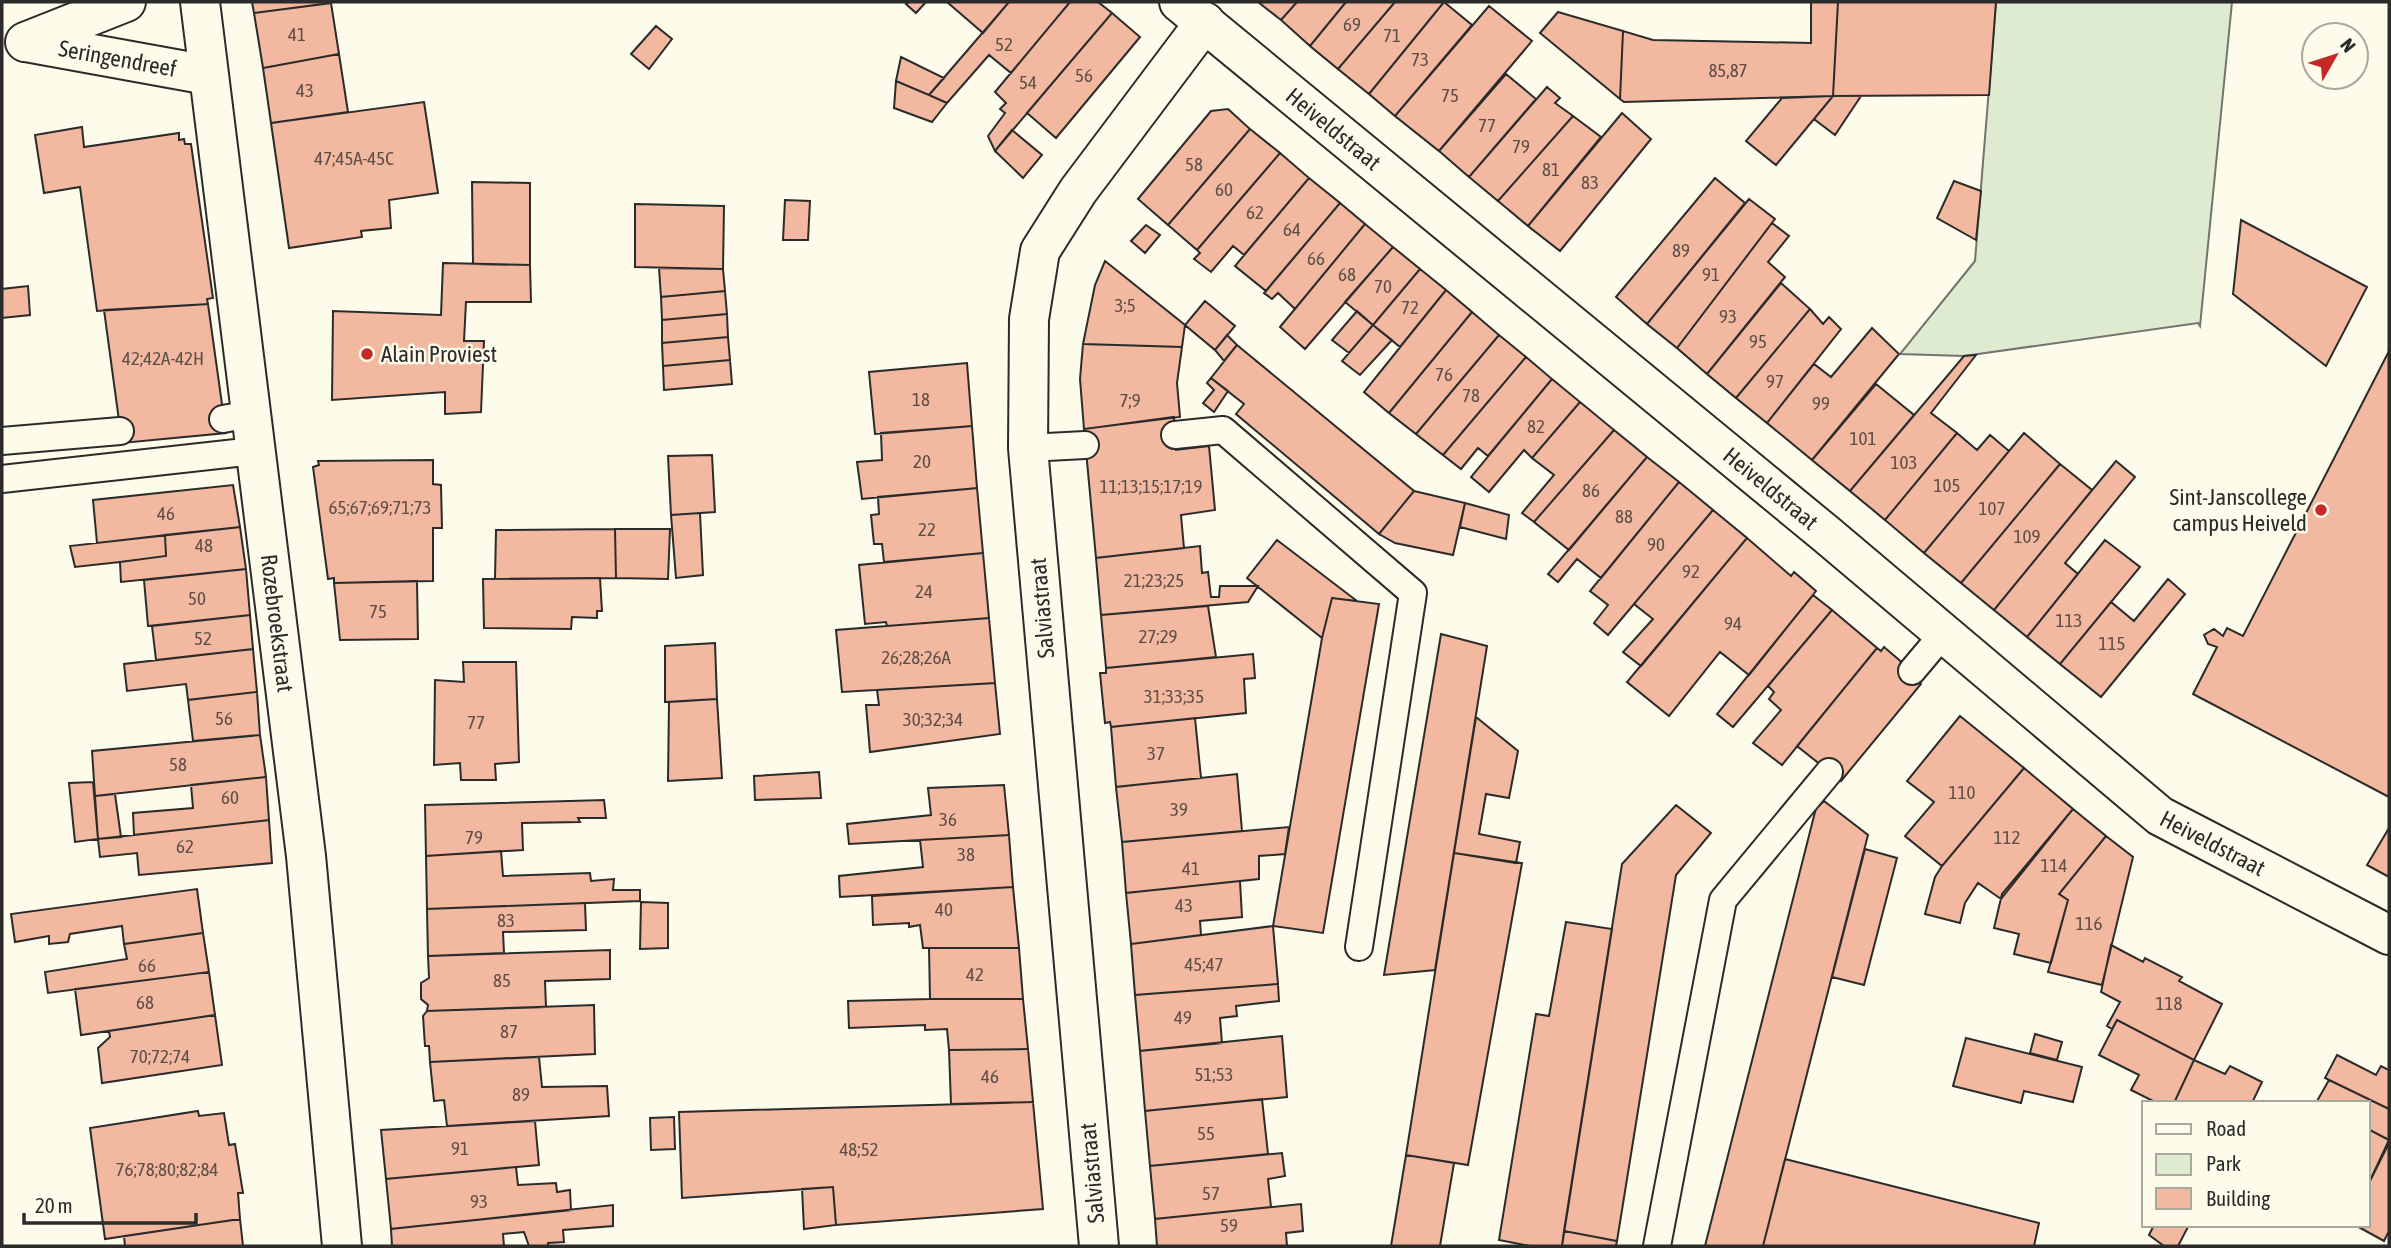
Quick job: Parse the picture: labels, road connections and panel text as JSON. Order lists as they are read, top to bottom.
{
  "streets": {
    "street": [
      "Seringendreef",
      "Heiveldstraat",
      "Salviastraat",
      "Rozebroekstraat"
    ]
  },
  "crossings": [
    ["Seringendreef", "Rozebroekstraat"],
    ["Heiveldstraat", "Salviastraat"]
  ],
  "places": ["Alain Proviest", "Sint-Janscollege campus Heiveld"],
  "house_numbers": [
    "69",
    "41",
    "71",
    "52",
    "73",
    "85,87",
    "56",
    "54",
    "43",
    "75",
    "77",
    "79",
    "47;45A-45C",
    "58",
    "81",
    "83",
    "60",
    "62",
    "64",
    "89",
    "66",
    "68",
    "91",
    "70",
    "3;5",
    "72",
    "93",
    "95",
    "42;42A-42H",
    "76",
    "97",
    "78",
    "18",
    "7;9",
    "99",
    "82",
    "101",
    "20",
    "103",
    "105",
    "11;13;15;17;19",
    "86",
    "65;67;69;71;73",
    "107",
    "46",
    "88",
    "22",
    "109",
    "90",
    "48",
    "92",
    "21;23;25",
    "24",
    "50",
    "75",
    "113",
    "94",
    "27;29",
    "52",
    "115",
    "26;28;26A",
    "31;33;35",
    "56",
    "30;32;34",
    "77",
    "37",
    "58",
    "110",
    "60",
    "39",
    "36",
    "79",
    "112",
    "62",
    "38",
    "114",
    "41",
    "43",
    "40",
    "83",
    "116",
    "45;47",
    "66",
    "42",
    "85",
    "68",
    "118",
    "49",
    "87",
    "70;72;74",
    "51;53",
    "46",
    "89",
    "55",
    "91",
    "48;52",
    "76;78;80;82;84",
    "57",
    "93",
    "59"
  ],
  "legend": ["Road", "Park", "Building"],
  "scale_bar": "20 m",
  "north": "top right"
}
